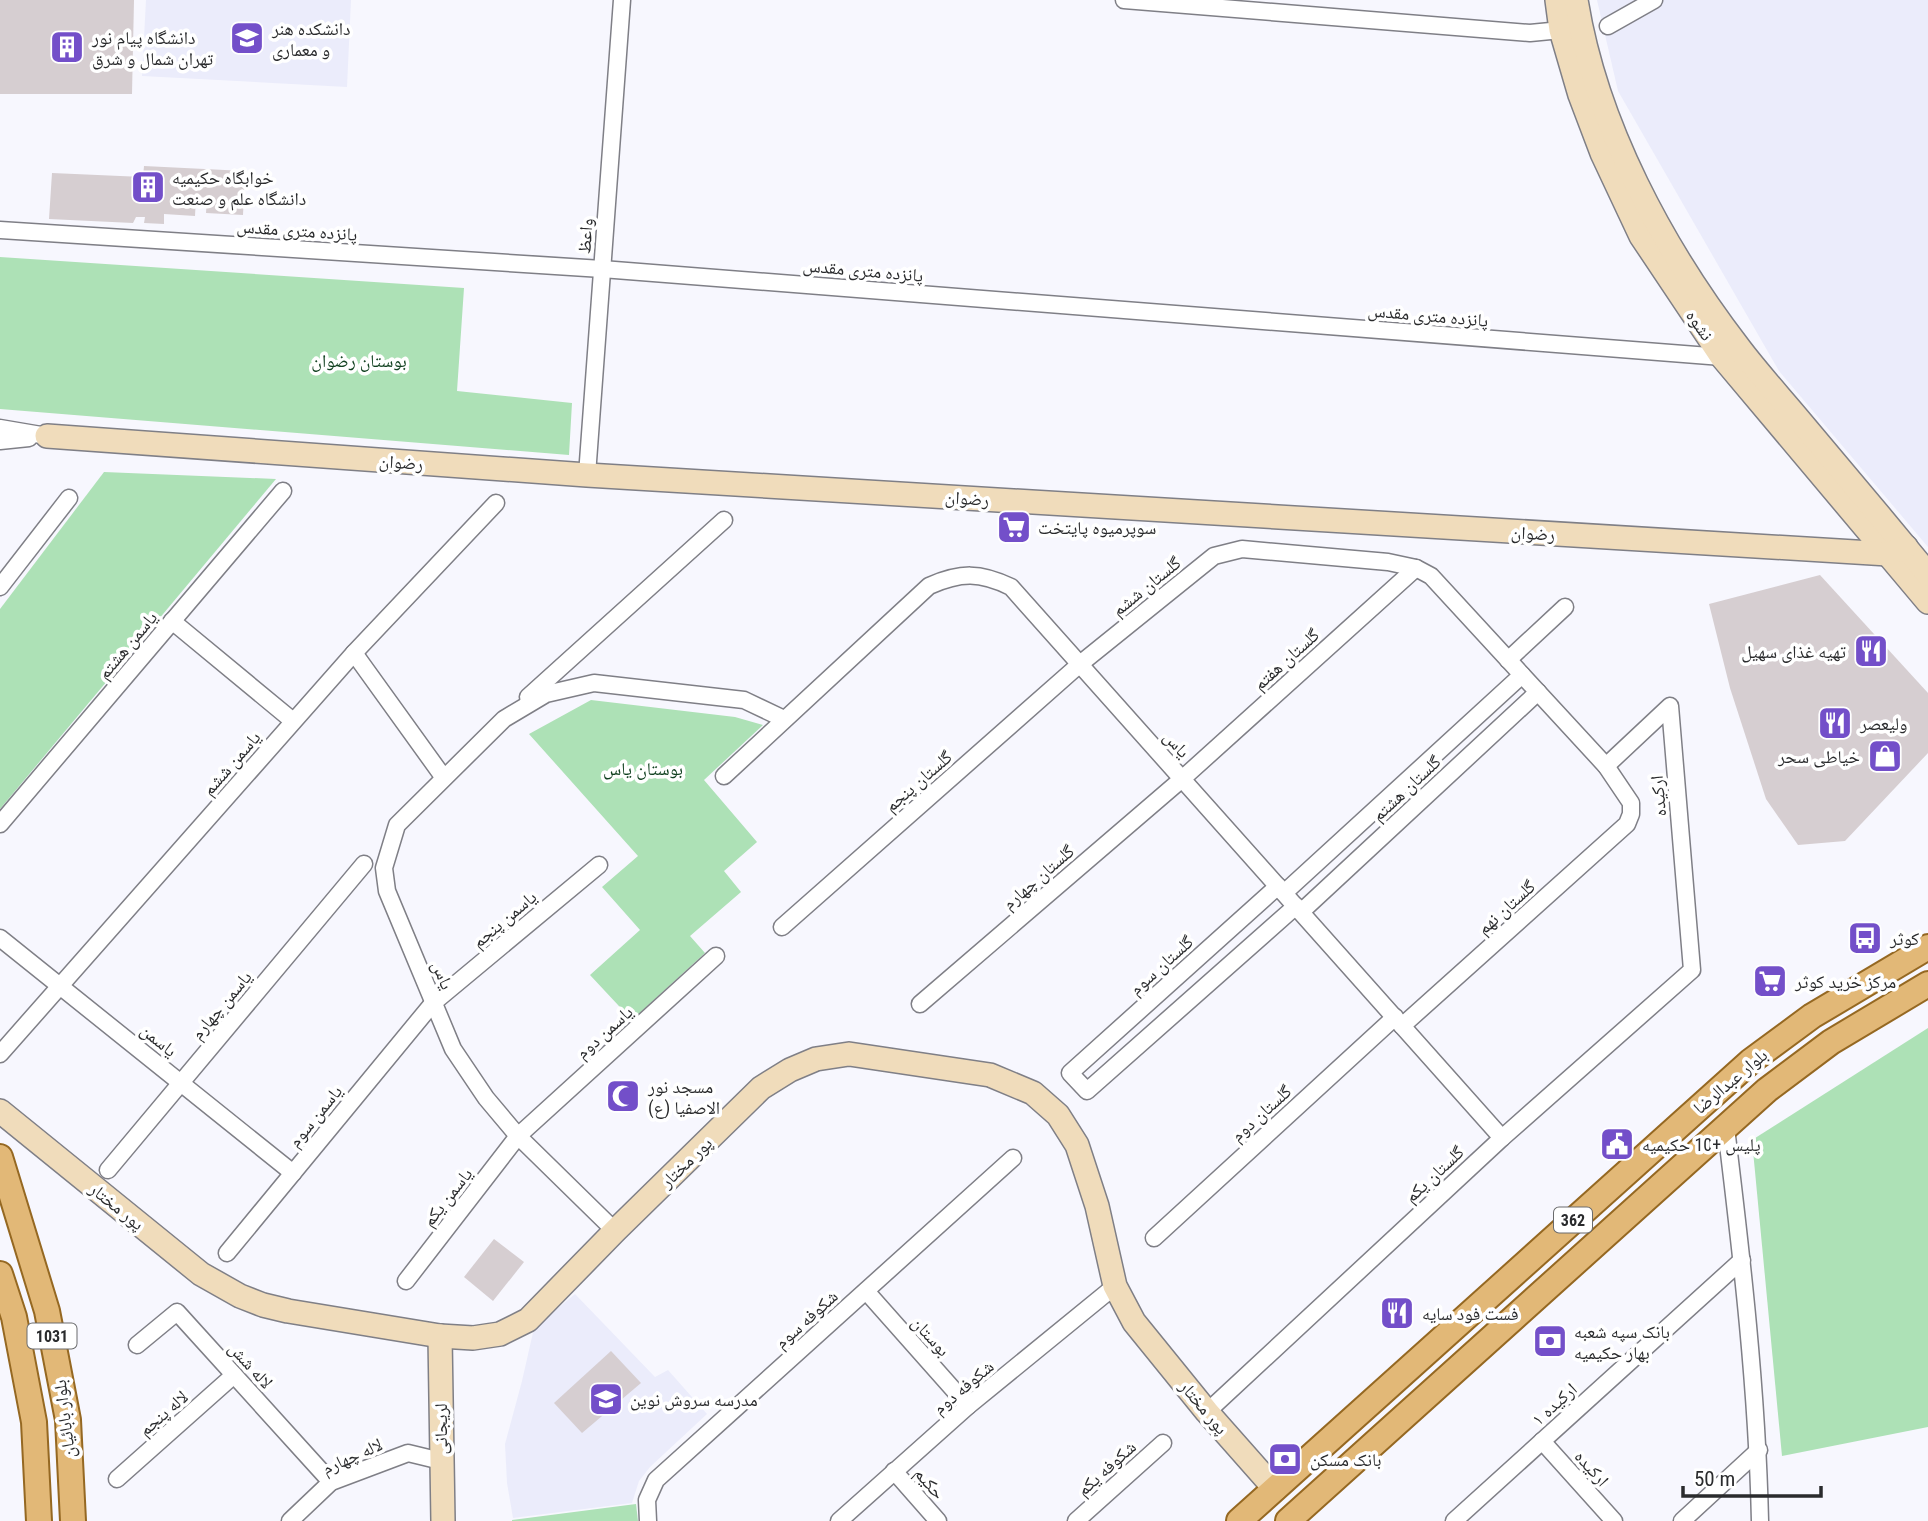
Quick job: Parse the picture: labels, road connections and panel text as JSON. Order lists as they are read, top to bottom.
{
  "streets": {
    "main road": [
      "نشوه",
      "رضوان",
      "بلوار عبدالرضا",
      "پور مختار",
      "362",
      "1031",
      "بلوار بابائیان",
      "لریجانی"
    ],
    "street": [
      "پانزده متری مقدس",
      "واعظ",
      "گلستان ششم",
      "یاسمن هشتم",
      "گلستان هفتم",
      "یاس",
      "یاسمن ششم",
      "گلستان پنجم",
      "گلستان هشتم",
      "ارکیده",
      "گلستان چهارم",
      "گلستان نهم",
      "یاسمن پنجم",
      "گلستان سوم",
      "یاسمن چهارم",
      "یاسمن دوم",
      "یاسمن",
      "گلستان دوم",
      "یاسمن سوم",
      "گلستان یکم",
      "یاسمن یکم",
      "شکوفه سوم",
      "بوستان",
      "لاله شش",
      "شکوفه دوم",
      "ارکیده ۱",
      "لاله پنجم",
      "لاله چهارم",
      "شکوفه یکم",
      "حکیم"
    ]
  },
  "crossings": [
    ["پانزده متری مقدس", "واعظ"],
    ["پانزده متری مقدس", "نشوه"],
    ["واعظ", "رضوان"],
    ["نشوه", "رضوان"],
    ["گلستان ششم", "گلستان هفتم"],
    ["گلستان ششم", "یاس"],
    ["گلستان ششم", "گلستان پنجم"],
    ["گلستان هفتم", "یاس"],
    ["گلستان هفتم", "گلستان چهارم"],
    ["یاس", "گلستان پنجم"],
    ["یاس", "گلستان هشتم"],
    ["یاس", "گلستان چهارم"],
    ["یاس", "گلستان نهم"],
    ["یاس", "یاسمن پنجم"],
    ["یاس", "گلستان سوم"],
    ["یاس", "یاسمن دوم"],
    ["یاس", "گلستان دوم"],
    ["یاس", "یاسمن سوم"],
    ["یاس", "پور مختار"],
    ["یاس", "گلستان یکم"],
    ["یاس", "یاسمن یکم"],
    ["یاسمن ششم", "یاسمن"],
    ["گلستان هشتم", "گلستان سوم"],
    ["ارکیده", "گلستان نهم"],
    ["ارکیده", "گلستان یکم"],
    ["ارکیده", "ارکیده ۱"],
    ["گلستان نهم", "گلستان دوم"],
    ["یاسمن پنجم", "یاسمن سوم"],
    ["یاسمن چهارم", "یاسمن"],
    ["یاسمن دوم", "یاسمن یکم"],
    ["یاسمن", "یاسمن سوم"],
    ["بلوار عبدالرضا", "پور مختار"],
    ["پور مختار", "گلستان یکم"],
    ["پور مختار", "شکوفه دوم"],
    ["پور مختار", "لریجانی"],
    ["شکوفه سوم", "بوستان"],
    ["بوستان", "شکوفه دوم"],
    ["لاله شش", "لاله پنجم"],
    ["لاله شش", "لاله چهارم"],
    ["شکوفه دوم", "حکیم"],
    ["لریجانی", "لاله چهارم"]
  ],
  "parks": ["بوستان رضوان", "بوستان یاس"],
  "places": {
    "school or university": ["دانشکده هنر و معماری", "مدرسه سروش نوین"],
    "building": ["دانشگاه پیام نور تهران شمال و شرق", "خوابگاه حکیمیه دانشگاه علم و صنعت"],
    "supermarket": ["سوپرمیوه پایتخت", "مرکز خرید کوثر"],
    "restaurant": ["تهیه غذای سهیل", "ولیعصر", "فست فود سایه"],
    "shop": ["خیاطی سحر"],
    "bus stop": ["کوثر"],
    "mosque": ["مسجد نور الاصفیا (ع)"],
    "public building": ["پلیس +10 حکیمیه"],
    "bank": ["بانک سپه شعبه بهار حکیمیه", "بانک مسکن"]
  },
  "scale_bar": "50 m"
}
